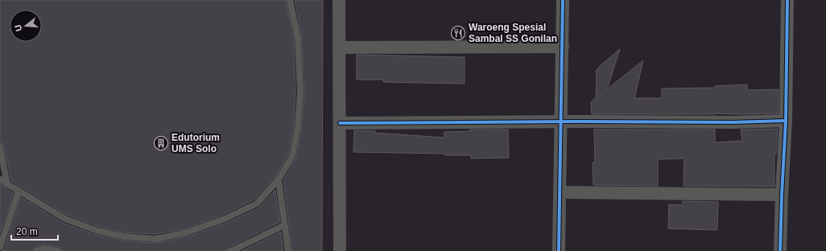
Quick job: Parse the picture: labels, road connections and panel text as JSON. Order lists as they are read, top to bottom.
{
  "places": {
    "restaurant": ["Waroeng Spesial Sambal SS Gonilan"],
    "building": ["Edutorium UMS Solo"]
  },
  "scale_bar": "20 m",
  "north": "left"
}
